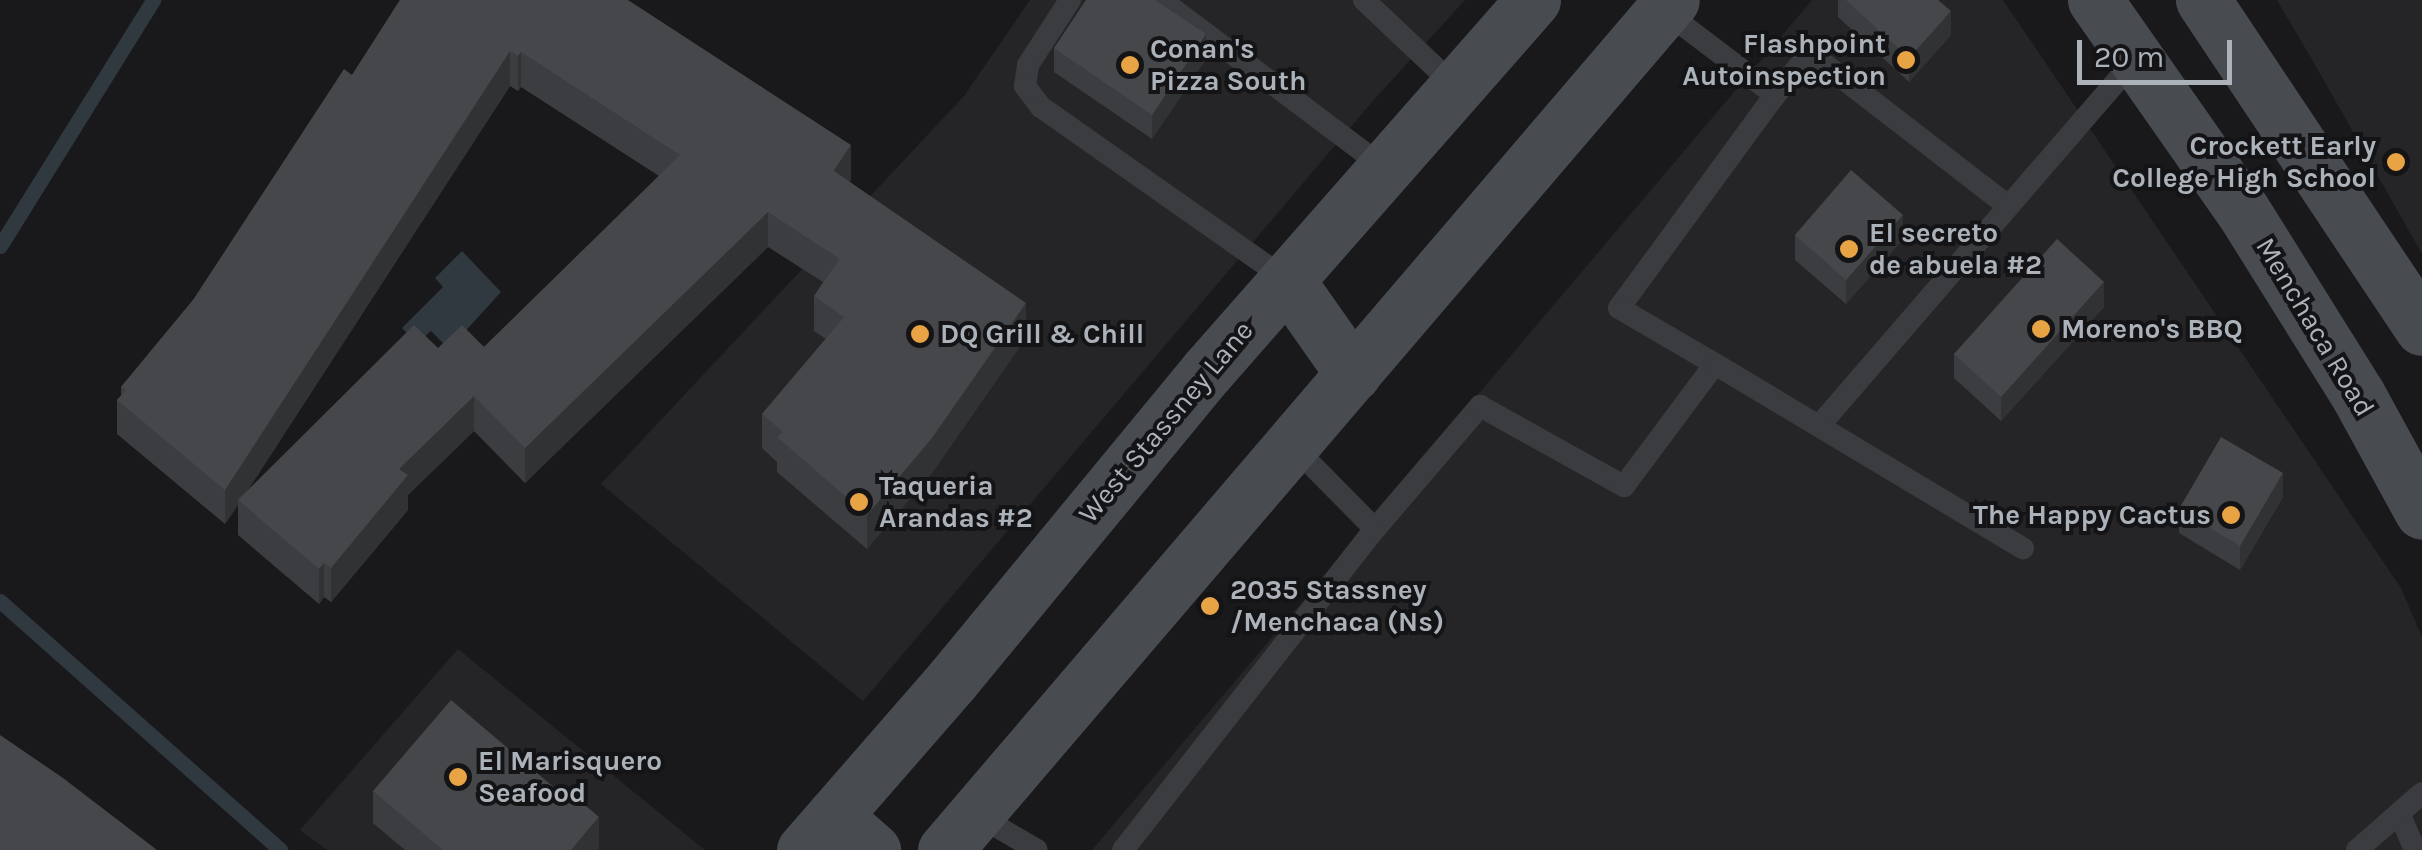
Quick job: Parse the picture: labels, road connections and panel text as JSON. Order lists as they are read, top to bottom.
{
  "streets": {
    "main road": ["Menchaca Road", "West Stassney Lane"]
  },
  "places": [
    "Flashpoint Autoinspection",
    "Conan's Pizza South",
    "Crockett Early College High School",
    "El secreto de abuela #2",
    "Moreno's BBQ",
    "DQ Grill & Chill",
    "Taqueria Arandas #2",
    "The Happy Cactus",
    "2035 Stassney /Menchaca (Ns)",
    "El Marisquero Seafood"
  ],
  "scale_bar": "20 m"
}
